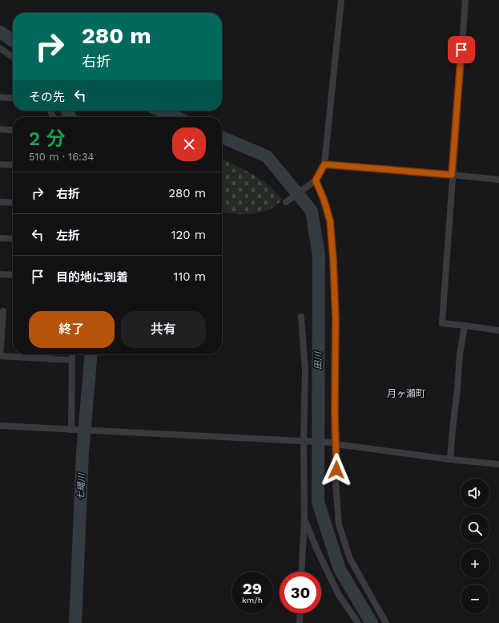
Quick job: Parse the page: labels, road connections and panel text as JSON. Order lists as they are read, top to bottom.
{
  "districts": ["月ヶ瀬町"],
  "water": ["田川", "七縄川"],
  "page": {
    "turn": ["280 m", "右折"],
    "then": "その先",
    "heading": ["2 分", "510 m · 16:34"],
    "list": [
      {
        "name": "右折",
        "value": "280 m"
      },
      {
        "name": "左折",
        "value": "120 m"
      },
      {
        "name": "目的地に到着",
        "value": "110 m"
      }
    ],
    "buttons": ["終了", "共有"],
    "map_buttons": ["+", "−"],
    "speed": "29 km/h",
    "limit": "30"
  }
}
